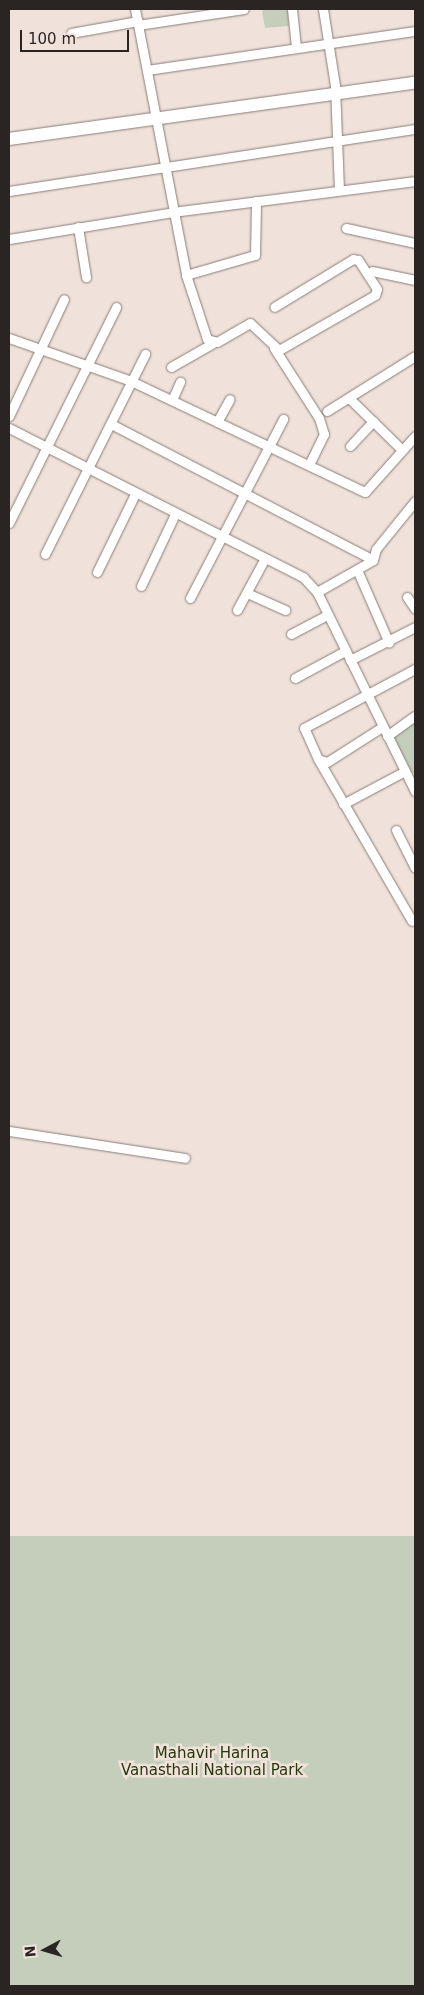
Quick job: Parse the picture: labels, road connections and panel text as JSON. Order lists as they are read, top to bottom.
{
  "parks": ["Mahavir Harina Vanasthali National Park"],
  "scale_bar": "100 m",
  "north": "left"
}
